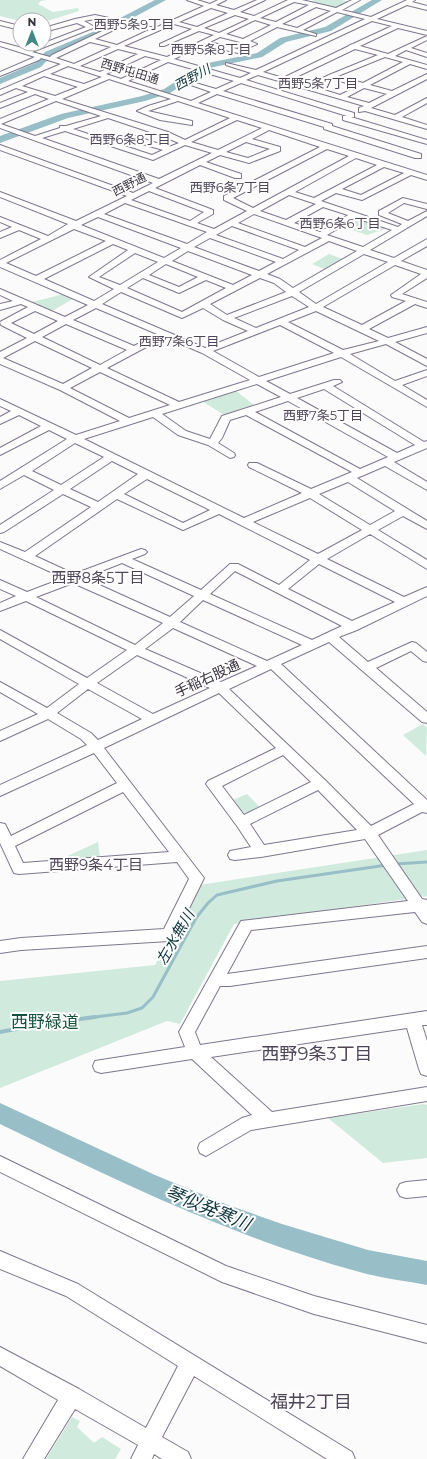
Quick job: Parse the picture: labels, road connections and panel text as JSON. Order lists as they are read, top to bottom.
{
  "streets": {
    "street": ["西野屯田通", "西野通", "手稲右股通"]
  },
  "crossings": [
    ["西野屯田通", "西野通"]
  ],
  "districts": [
    "西野5条9丁目",
    "西野5条8丁目",
    "西野5条7丁目",
    "西野6条8丁目",
    "西野6条7丁目",
    "西野6条6丁目",
    "西野7条6丁目",
    "西野7条5丁目",
    "西野8条5丁目",
    "西野9条4丁目",
    "西野9条3丁目",
    "福井2丁目"
  ],
  "water": ["西野川", "左水無川", "琴似発寒川"],
  "parks": ["西野緑道"],
  "north": "top"
}
